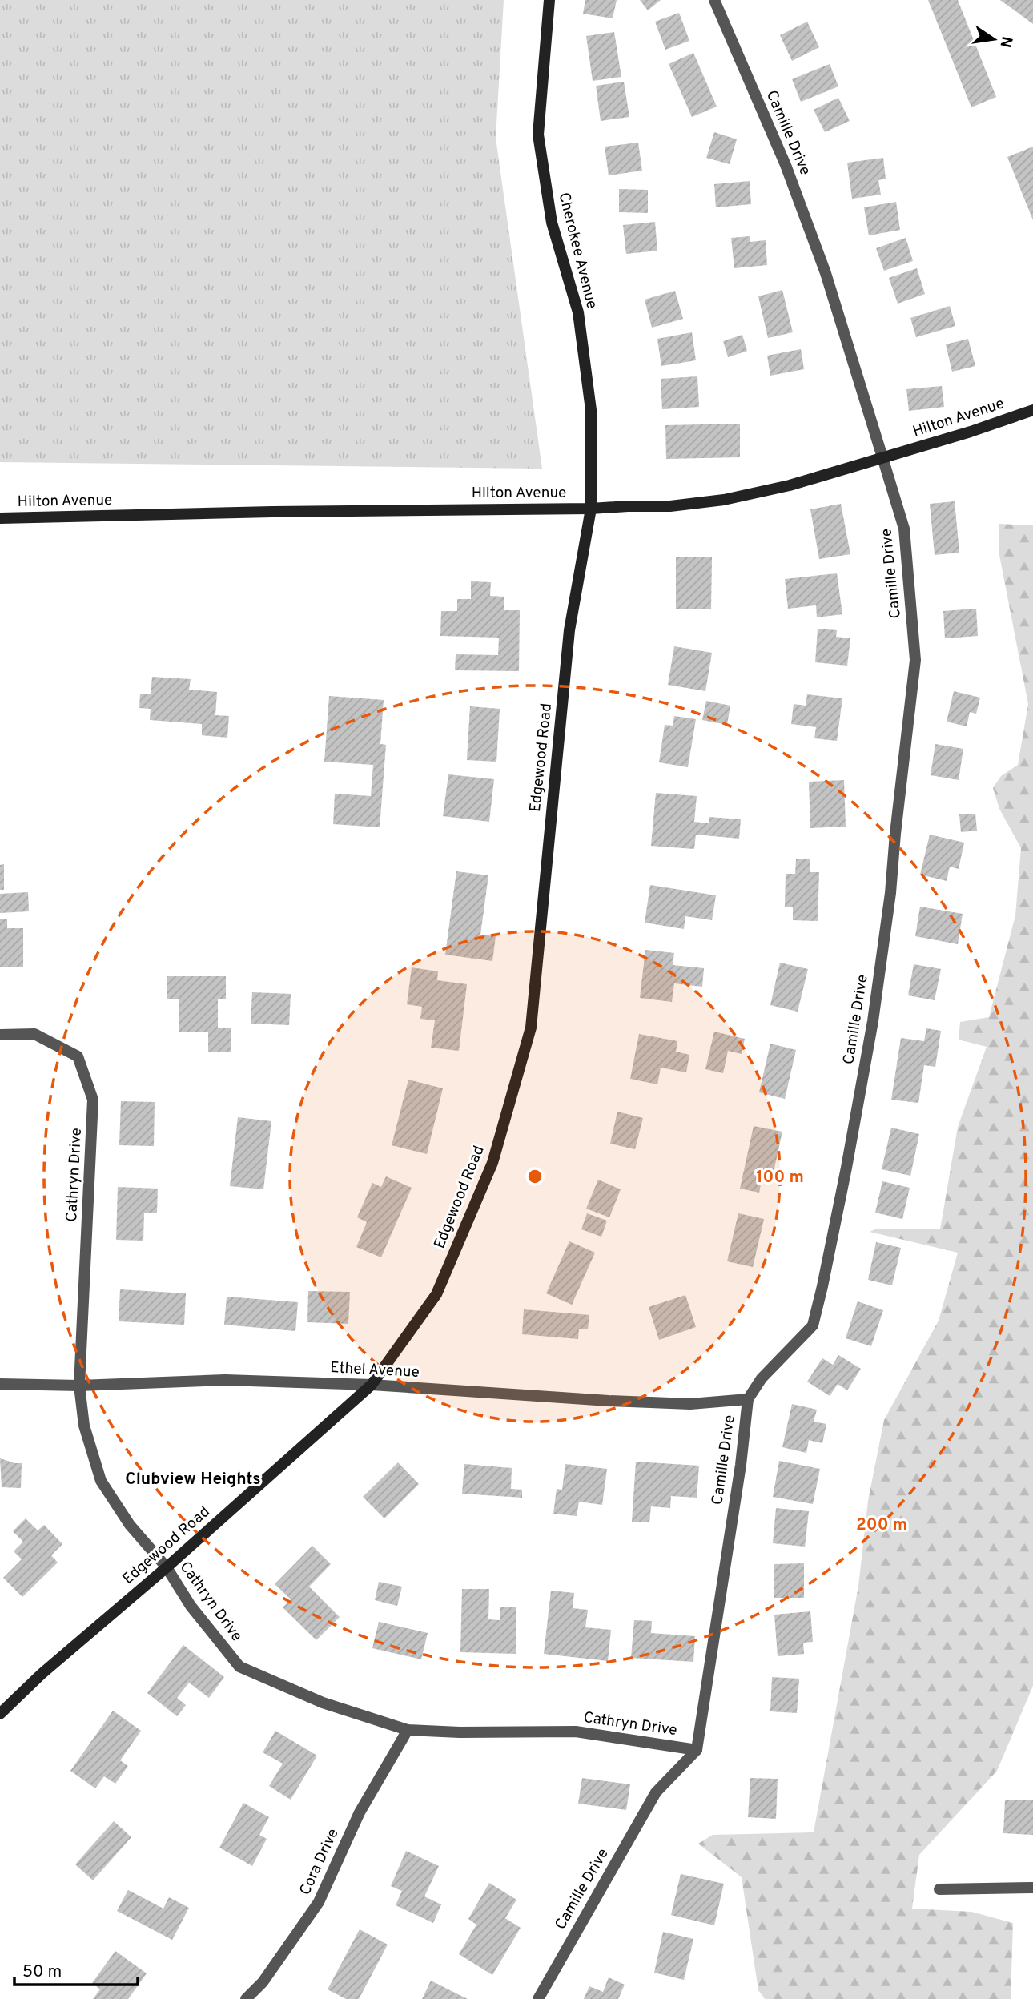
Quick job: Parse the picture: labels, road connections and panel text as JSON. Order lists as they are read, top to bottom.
{
  "streets": {
    "street": [
      "Camille Drive",
      "Cherokee Avenue",
      "Hilton Avenue",
      "Edgewood Road",
      "Cathryn Drive",
      "Ethel Avenue",
      "Cora Drive"
    ]
  },
  "crossings": [
    ["Camille Drive", "Hilton Avenue"],
    ["Camille Drive", "Cathryn Drive"],
    ["Camille Drive", "Ethel Avenue"],
    ["Cherokee Avenue", "Hilton Avenue"],
    ["Cherokee Avenue", "Edgewood Road"],
    ["Hilton Avenue", "Edgewood Road"],
    ["Edgewood Road", "Cathryn Drive"],
    ["Edgewood Road", "Ethel Avenue"],
    ["Cathryn Drive", "Ethel Avenue"],
    ["Cathryn Drive", "Cora Drive"]
  ],
  "districts": ["Clubview Heights"],
  "scale_bar": "50 m",
  "north": "right",
  "rings": ["100 m", "200 m"]
}
